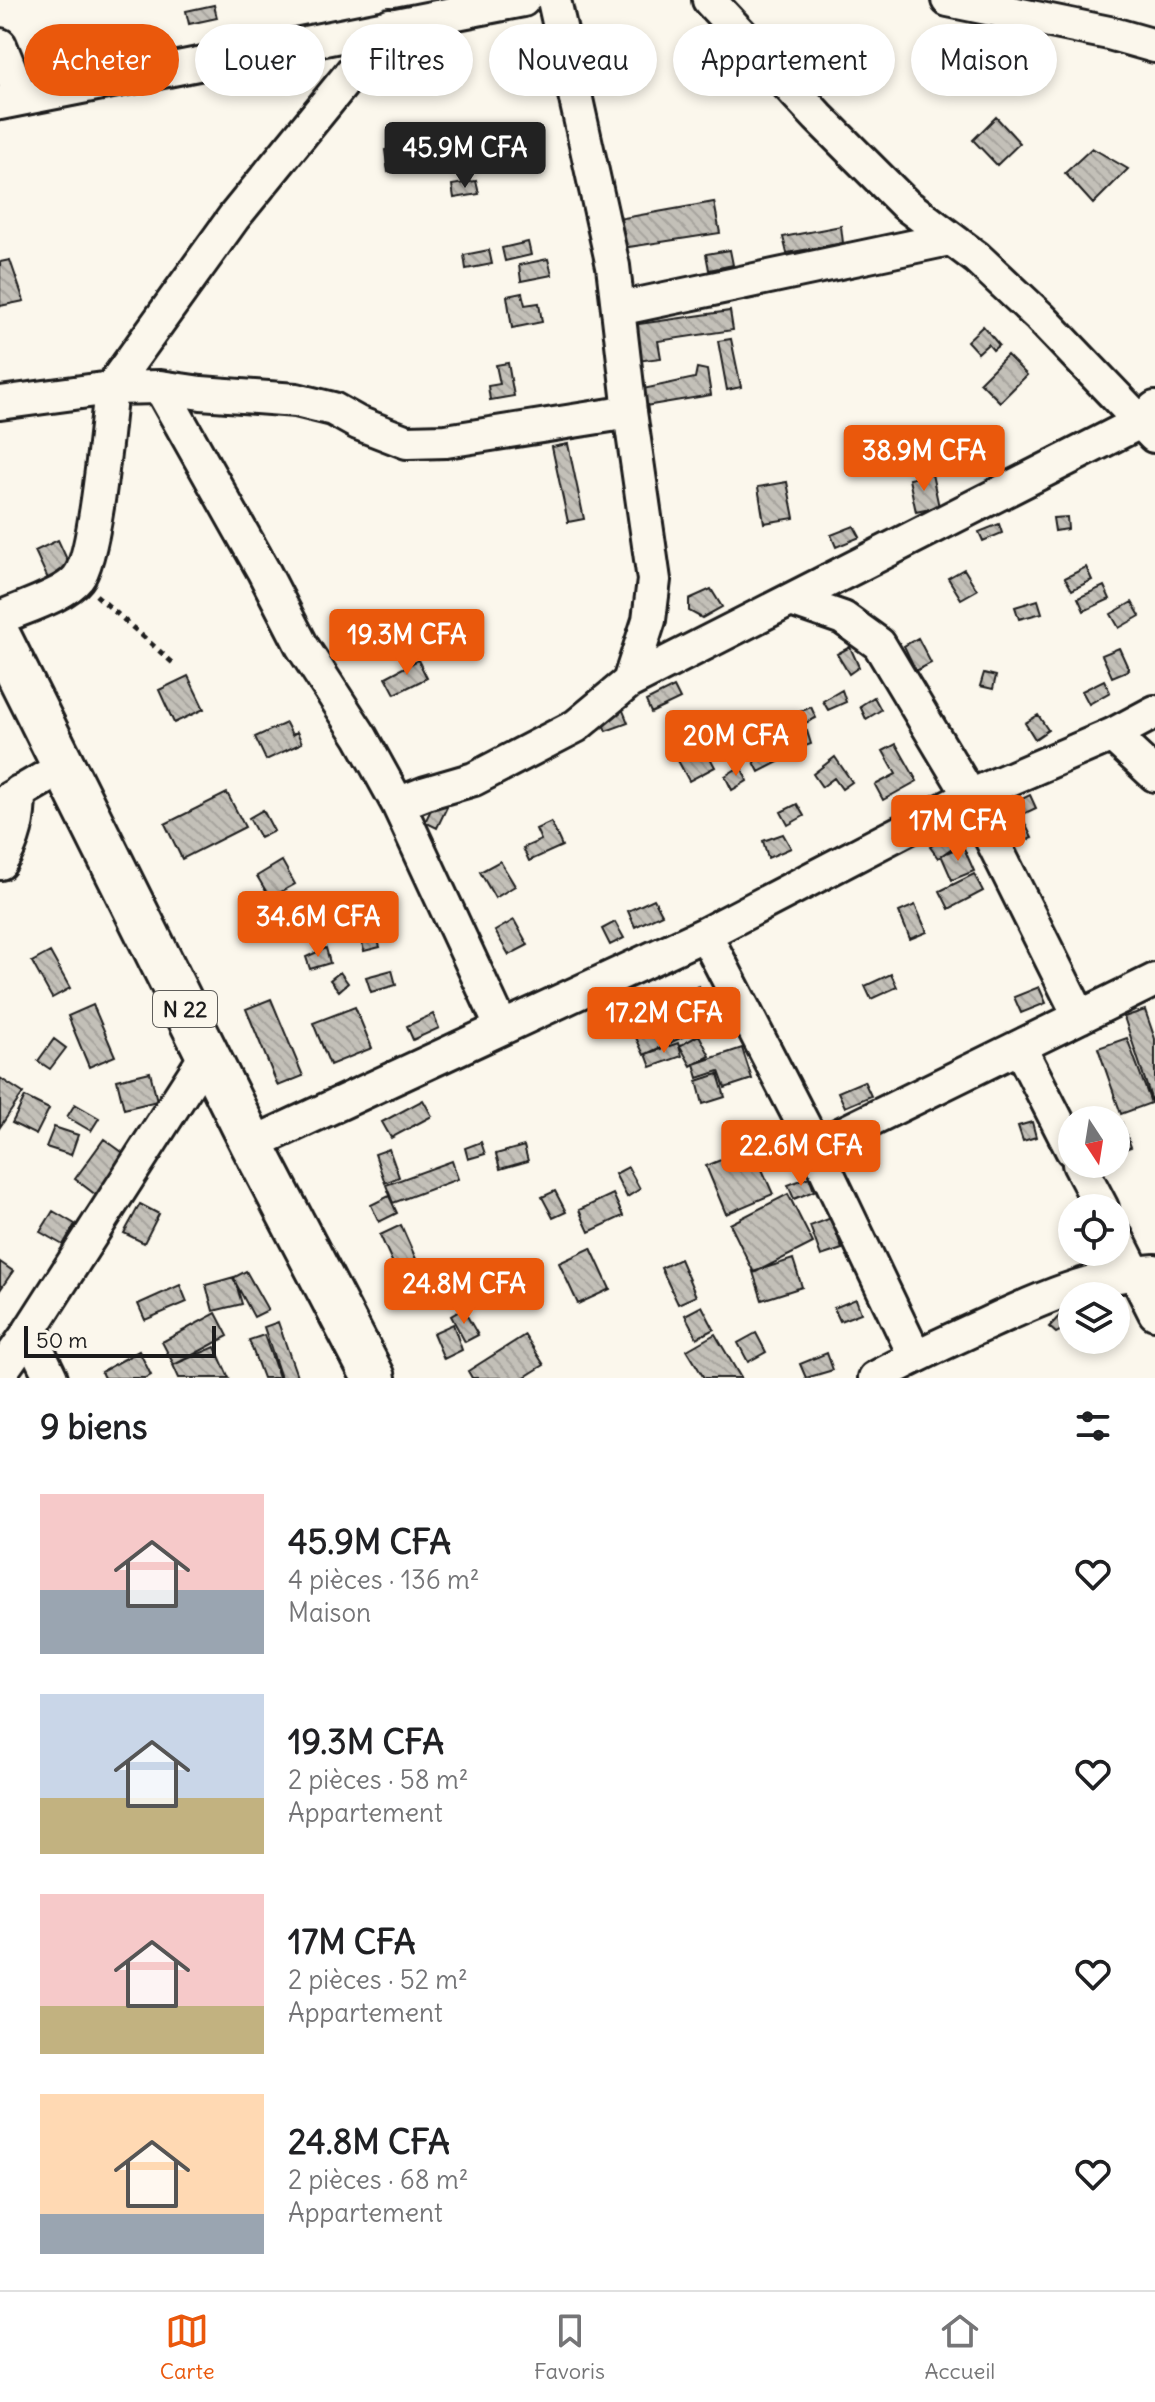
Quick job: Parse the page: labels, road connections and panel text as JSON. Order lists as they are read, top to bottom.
{
  "streets": {
    "main road": ["N 22"]
  },
  "scale_bar": "50 m",
  "north": "bottom",
  "page": {
    "chip": [
      "Acheter",
      "Louer",
      "Filtres",
      "Nouveau",
      "Appartement",
      "Maison"
    ],
    "price": [
      "45.9M CFA",
      "38.9M CFA",
      "19.3M CFA",
      "20M CFA",
      "17M CFA",
      "34.6M CFA",
      "17.2M CFA",
      "22.6M CFA",
      "24.8M CFA"
    ],
    "scale": "50 m",
    "heading": "9 biens",
    "list": [
      {
        "name": "45.9M CFA",
        "note": "4 pièces · 136 m² · Maison"
      },
      {
        "name": "19.3M CFA",
        "note": "2 pièces · 58 m² · Appartement"
      },
      {
        "name": "17M CFA",
        "note": "2 pièces · 52 m² · Appartement"
      },
      {
        "name": "24.8M CFA",
        "note": "2 pièces · 68 m² · Appartement"
      }
    ],
    "tabs": ["Carte", "Favoris", "Accueil"]
  }
}
